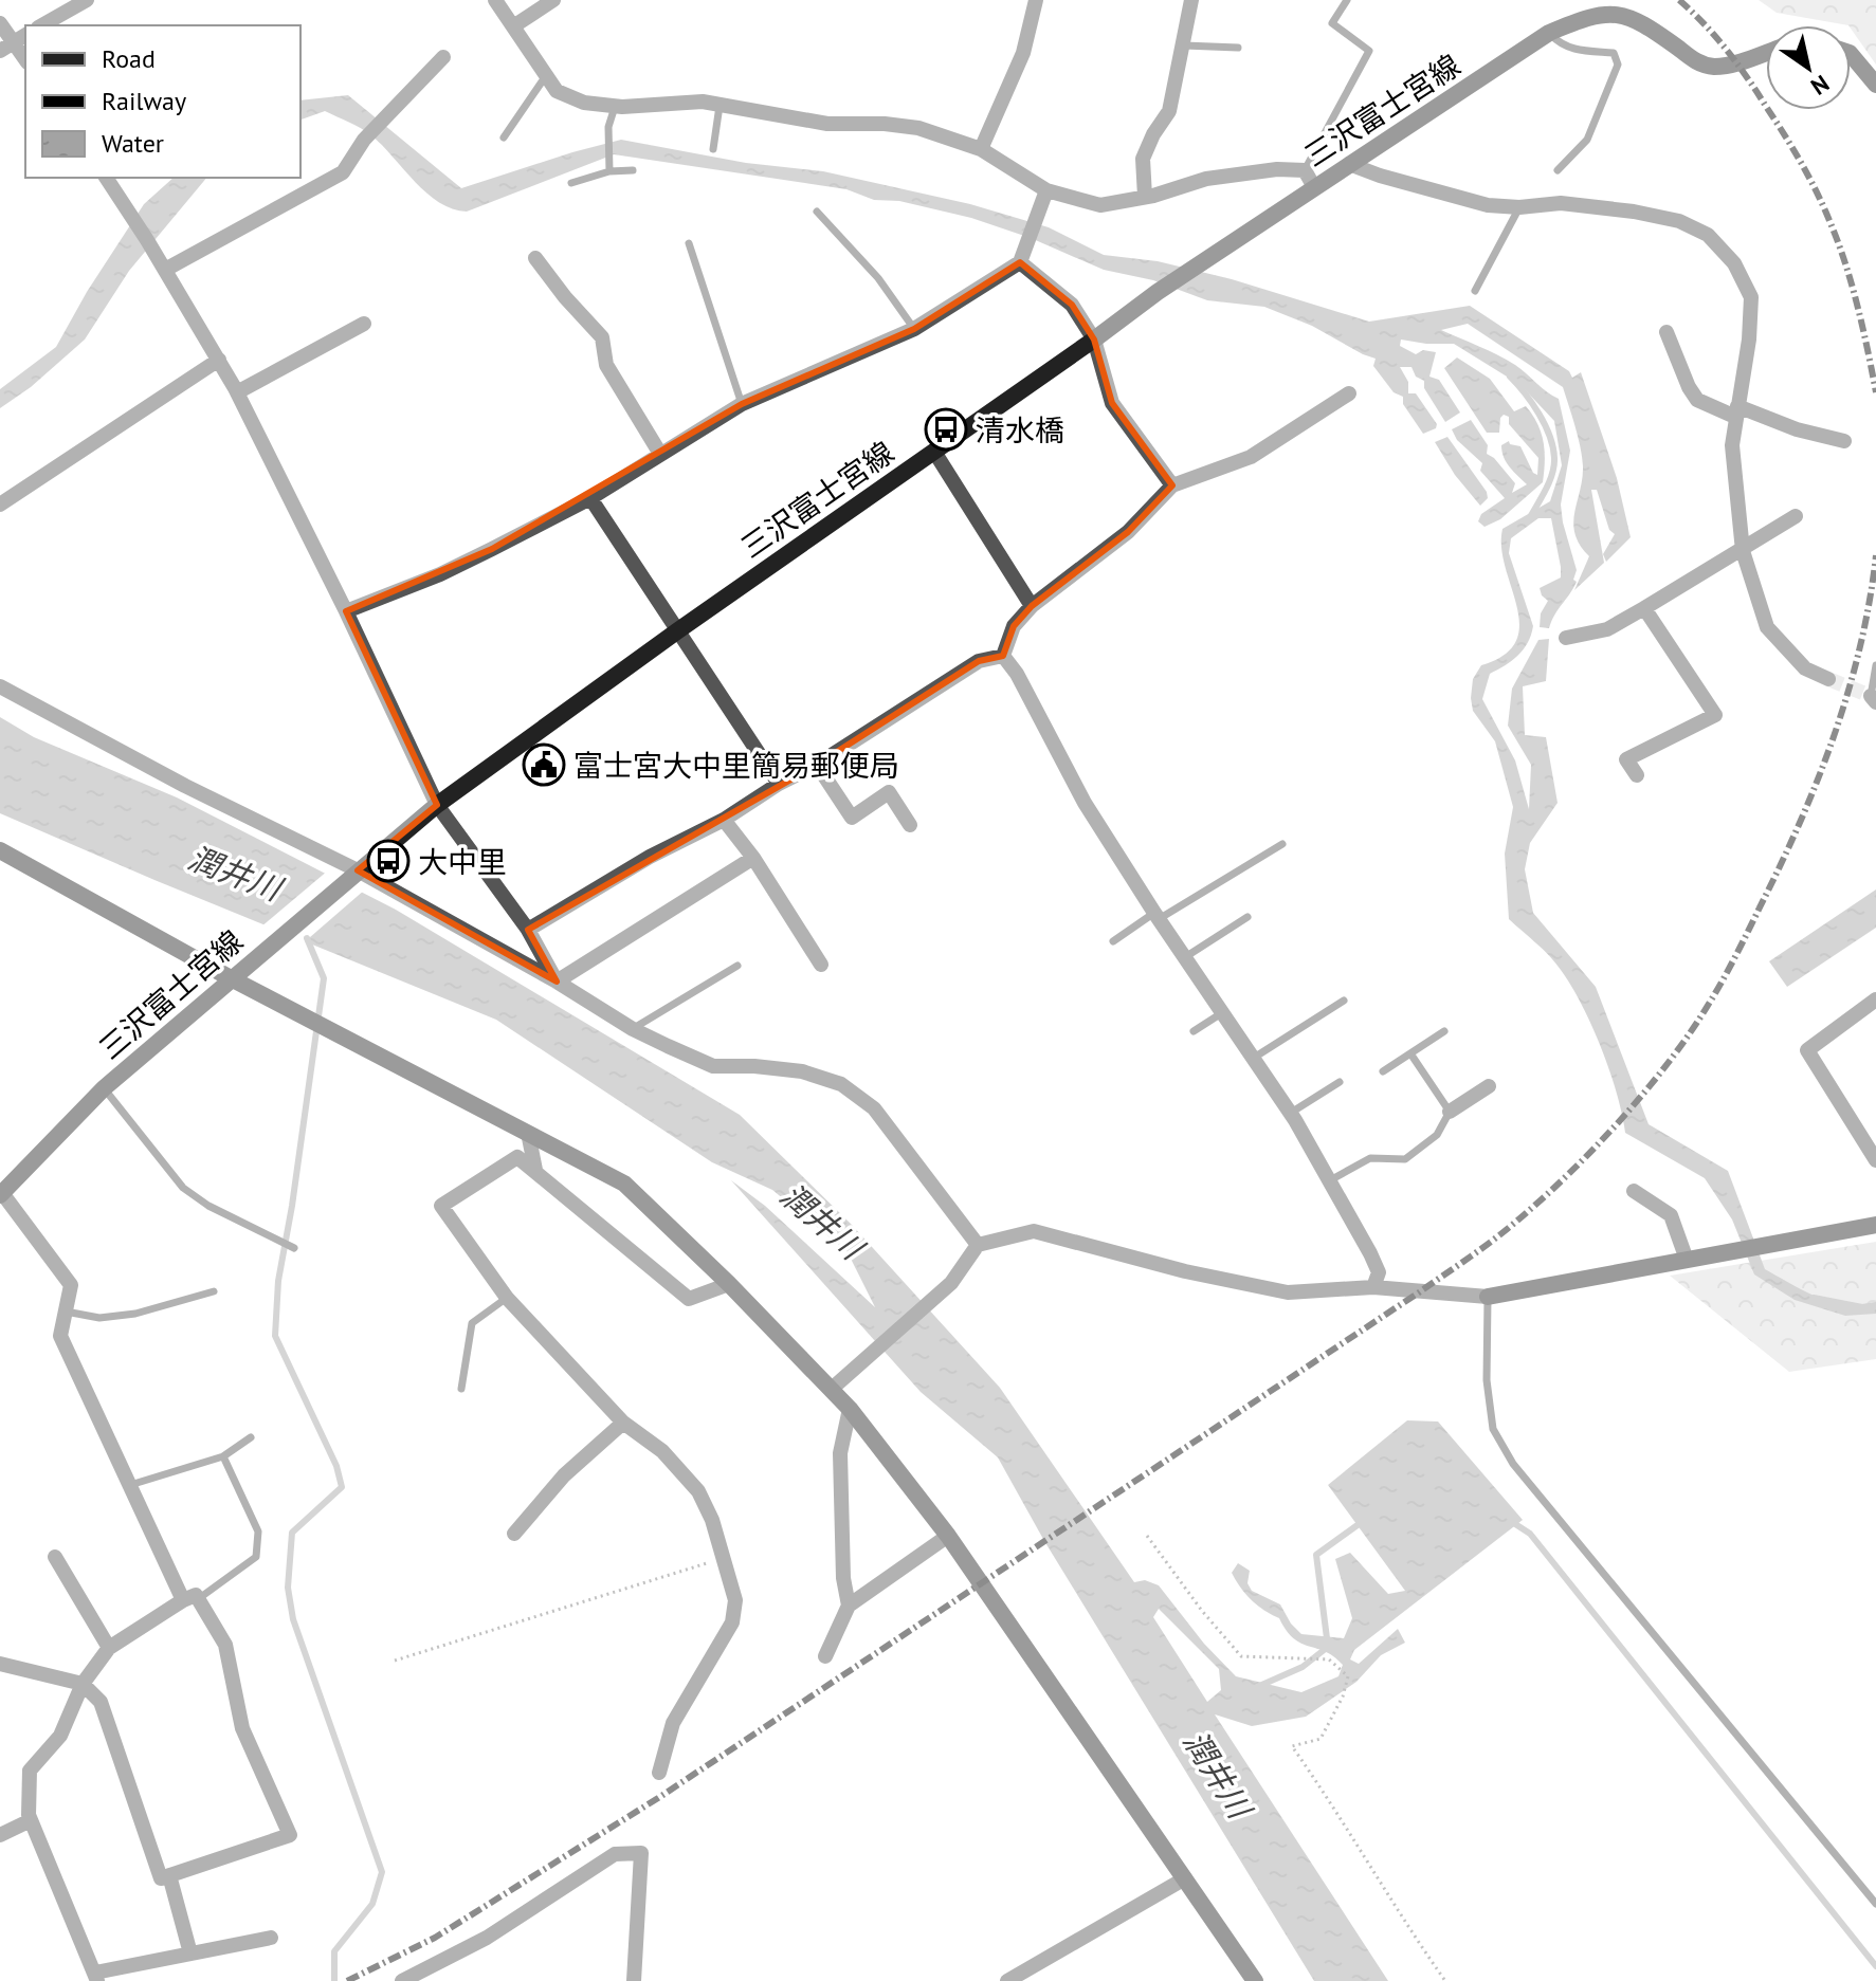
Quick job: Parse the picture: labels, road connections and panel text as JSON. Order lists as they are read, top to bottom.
{
  "streets": {
    "main road": ["三沢富士宮線"]
  },
  "water": ["潤井川"],
  "places": {
    "bus stop": ["清水橋", "大中里"],
    "public building": ["富士宮大中里簡易郵便局"]
  },
  "legend": ["Road", "Railway", "Water"],
  "north": "bottom right"
}
